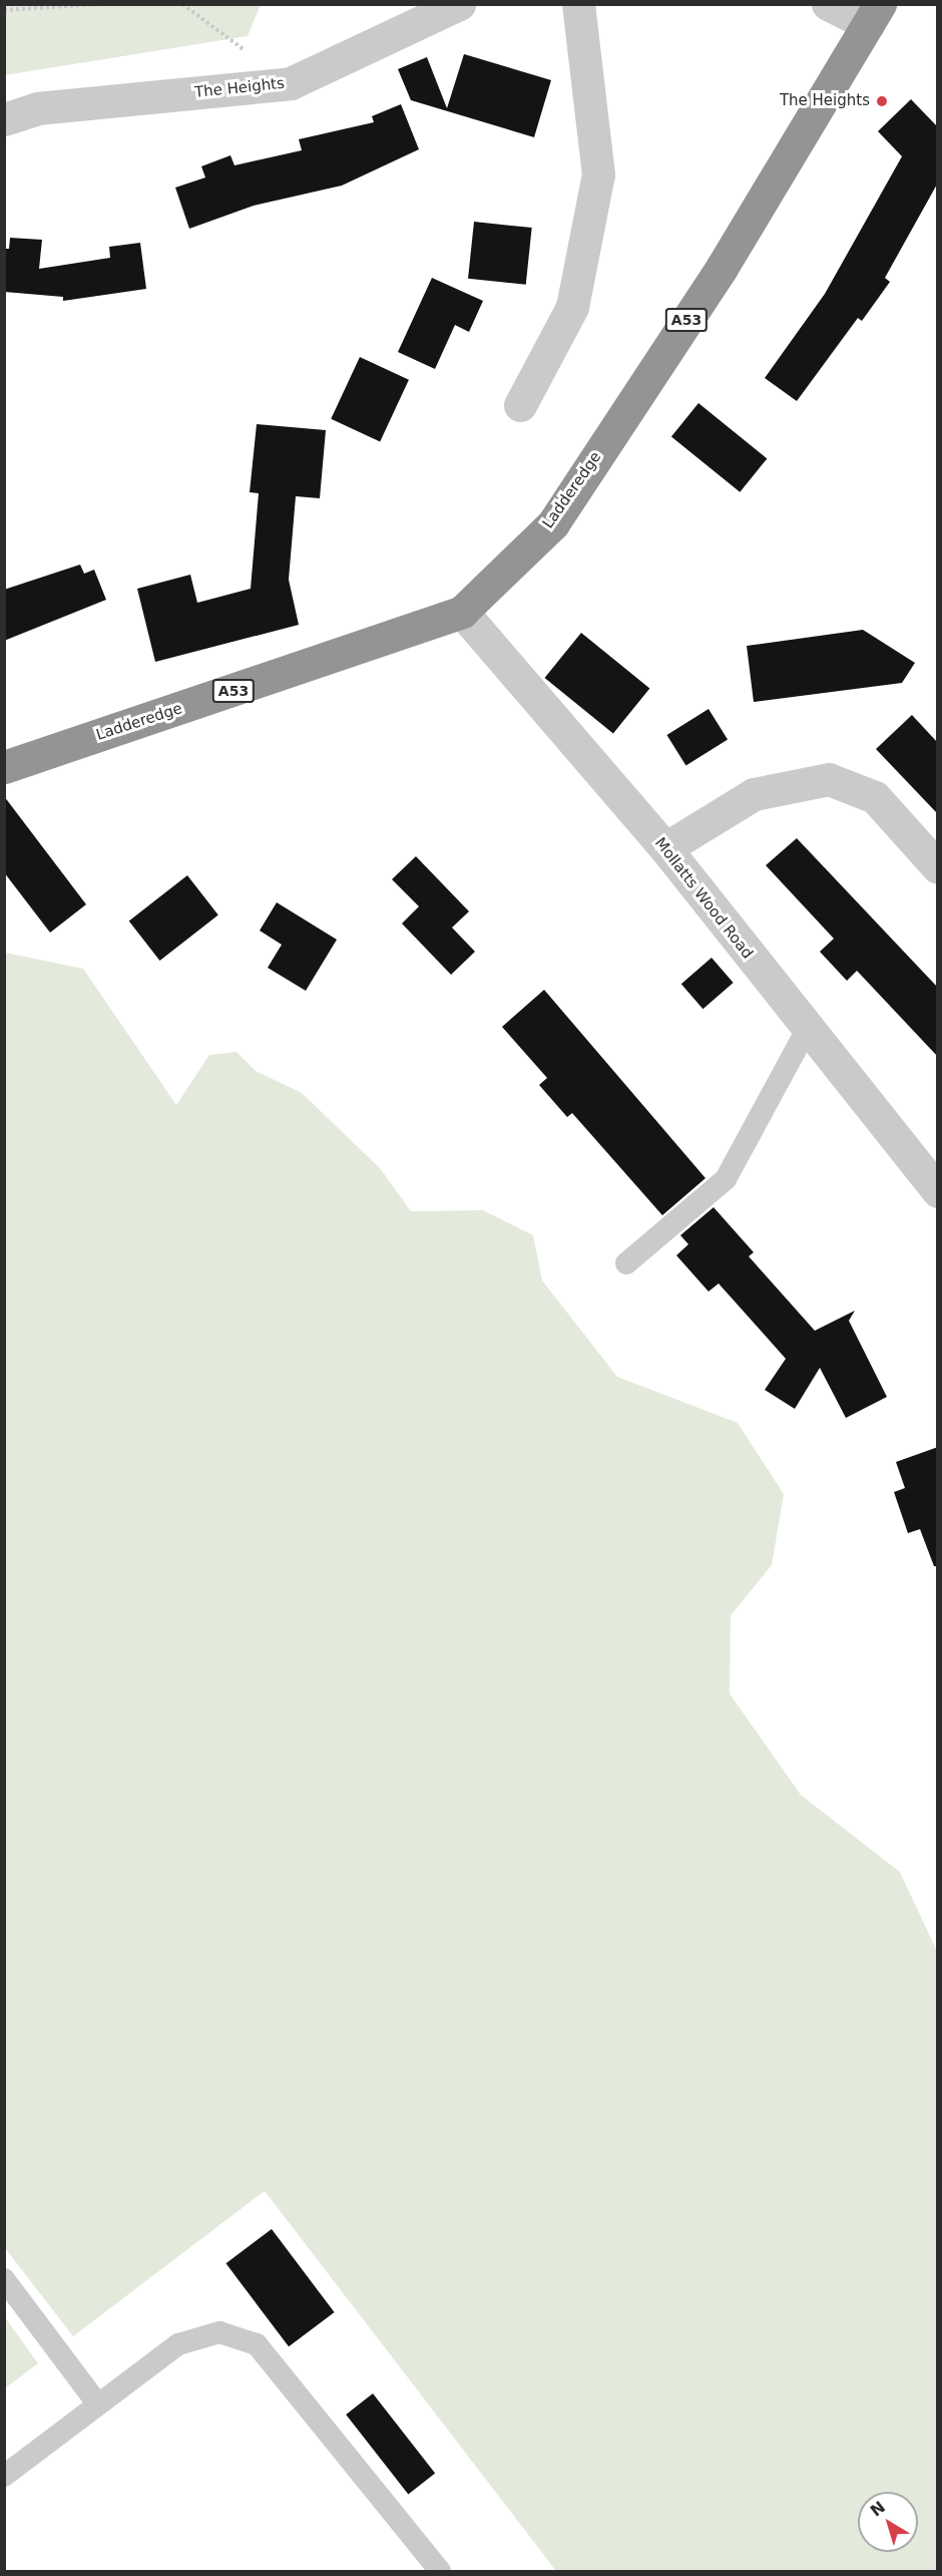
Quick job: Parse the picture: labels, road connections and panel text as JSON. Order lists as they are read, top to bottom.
{
  "streets": {
    "highway": ["A53", "Ladderedge"],
    "street": ["The Heights", "Mollatts Wood Road"]
  },
  "crossings": [
    ["Ladderedge", "Mollatts Wood Road"]
  ],
  "places": ["The Heights"],
  "north": "top left"
}
